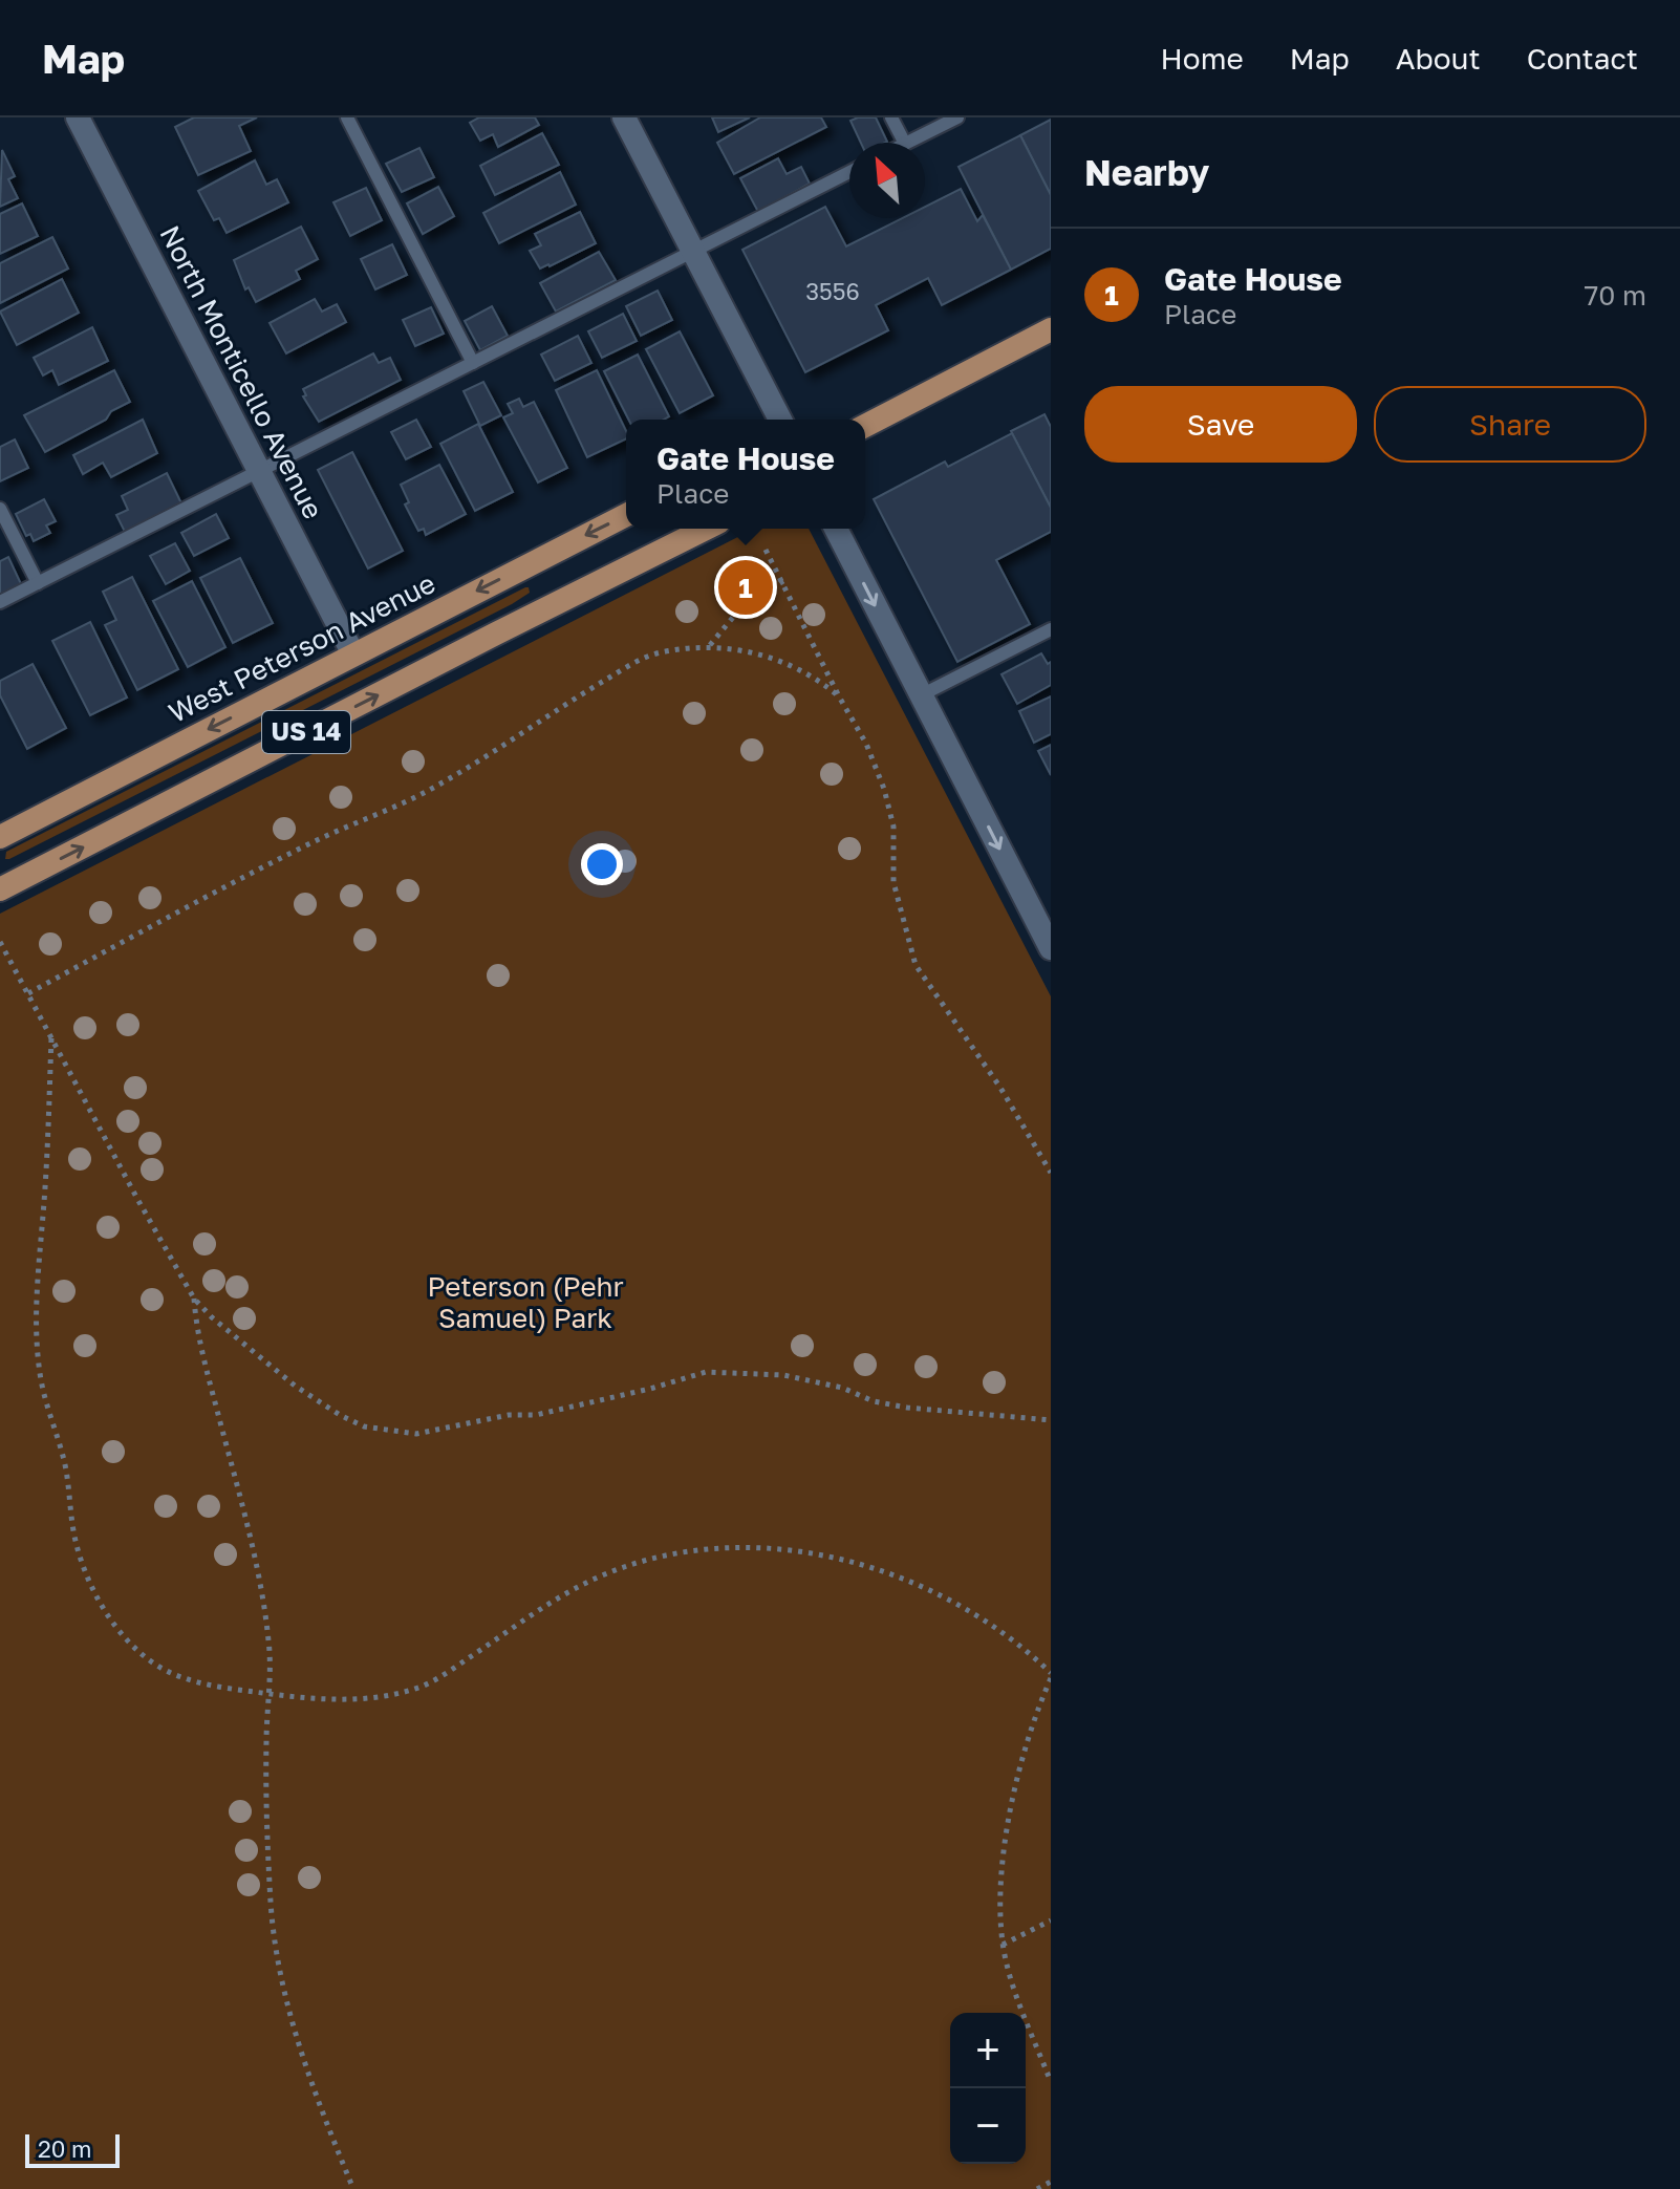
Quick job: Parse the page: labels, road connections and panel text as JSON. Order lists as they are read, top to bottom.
{
  "streets": {
    "main road": ["West Peterson Avenue", "US 14"],
    "street": ["North Monticello Avenue"]
  },
  "crossings": [
    ["North Monticello Avenue", "West Peterson Avenue"]
  ],
  "parks": ["Peterson (Pehr Samuel) Park"],
  "house_numbers": ["3556"],
  "scale_bar": "20 m",
  "north": "top left",
  "page": {
    "header": "Map",
    "nav": [
      "Home",
      "Map",
      "About",
      "Contact"
    ],
    "heading": "Nearby",
    "list": [
      {
        "mark": "1",
        "name": "Gate House",
        "note": "Place",
        "value": "70 m"
      }
    ],
    "buttons": ["Save", "Share"],
    "popup": ["Gate House", "Place"],
    "pins": "1",
    "map_buttons": ["+", "−"],
    "scale": "20 m"
  }
}
